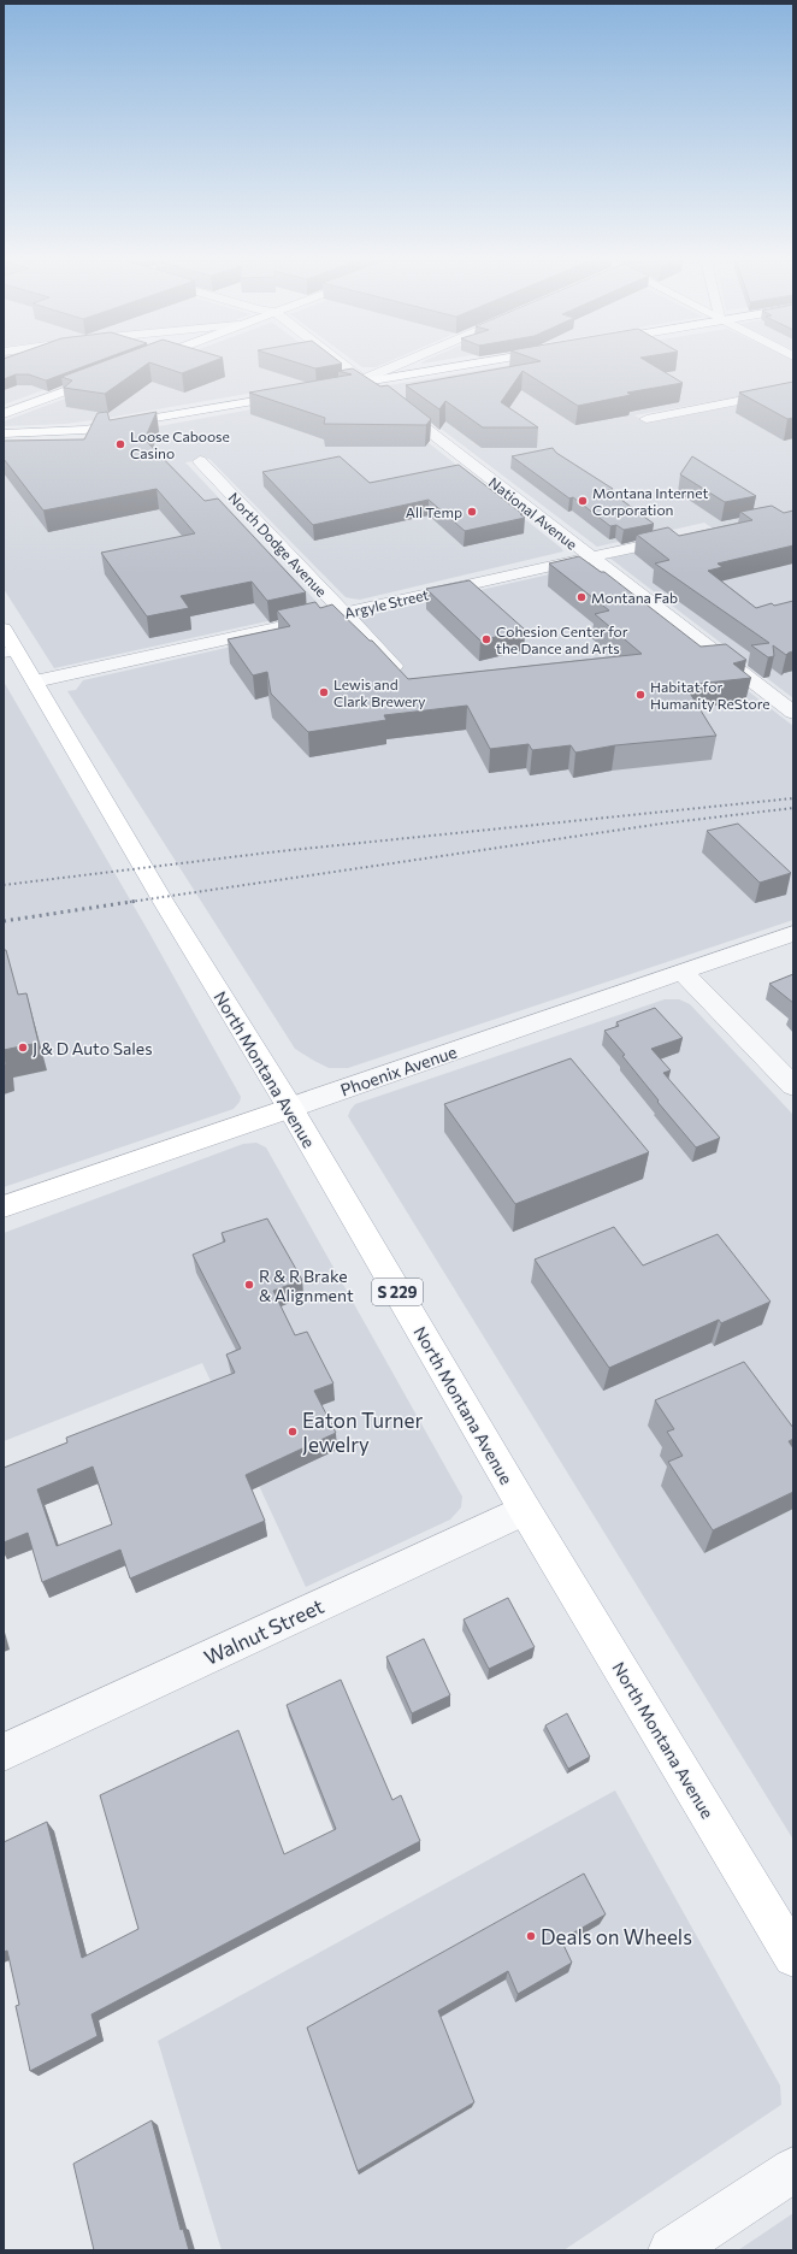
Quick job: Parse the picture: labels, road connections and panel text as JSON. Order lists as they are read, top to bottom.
{
  "streets": {
    "main road": ["North Montana Avenue", "Phoenix Avenue", "S 229"],
    "street": [
      "National Avenue",
      "North Dodge Avenue",
      "Argyle Street",
      "Walnut Street"
    ]
  },
  "crossings": [
    ["National Avenue", "Argyle Street"],
    ["North Dodge Avenue", "Argyle Street"],
    ["Argyle Street", "North Montana Avenue"],
    ["North Montana Avenue", "Phoenix Avenue"],
    ["North Montana Avenue", "Walnut Street"]
  ],
  "places": [
    "Loose Caboose Casino",
    "Montana Internet Corporation",
    "All Temp",
    "Montana Fab",
    "Cohesion Center for the Dance and Arts",
    "Lewis and Clark Brewery",
    "Habitat for Humanity ReStore",
    "J & D Auto Sales",
    "R & R Brake & Alignment",
    "Eaton Turner Jewelry",
    "Deals on Wheels"
  ]
}
